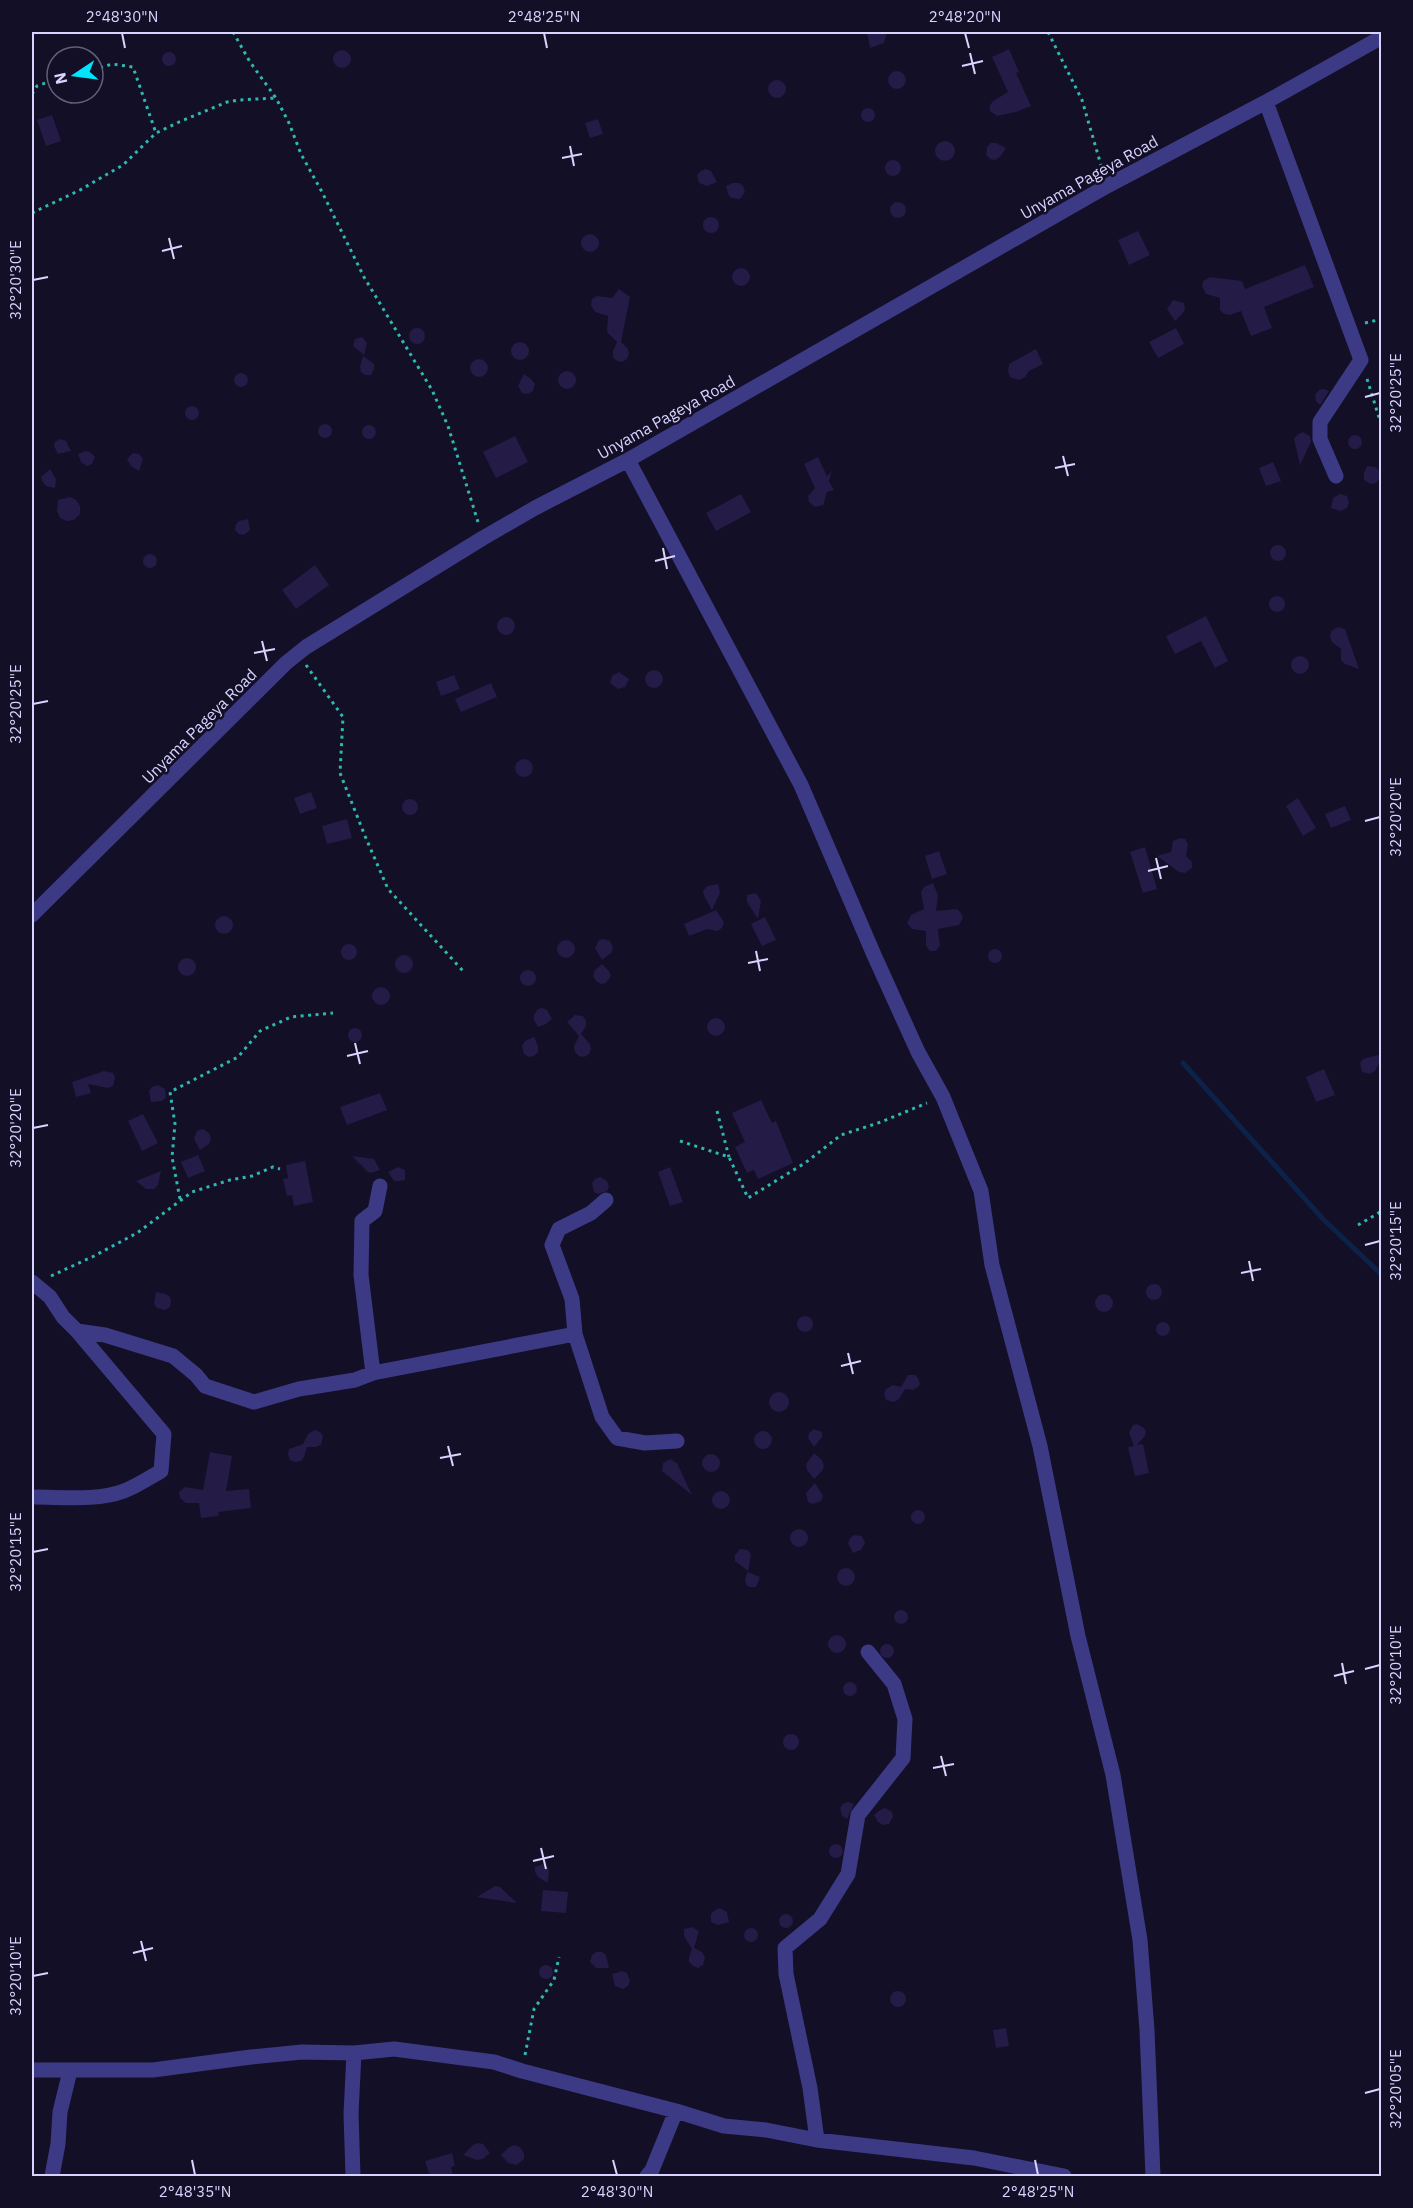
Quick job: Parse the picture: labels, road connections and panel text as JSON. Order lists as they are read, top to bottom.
{
  "streets": {
    "street": ["Unyama Pageya Road"]
  },
  "north": "left",
  "coordinates": [
    "2°48'30\"N",
    "2°48'25\"N",
    "2°48'20\"N",
    "32°20'30\"E",
    "32°20'25\"E",
    "32°20'20\"E",
    "32°20'15\"E",
    "32°20'10\"E",
    "32°20'05\"E",
    "2°48'35\"N"
  ]
}
